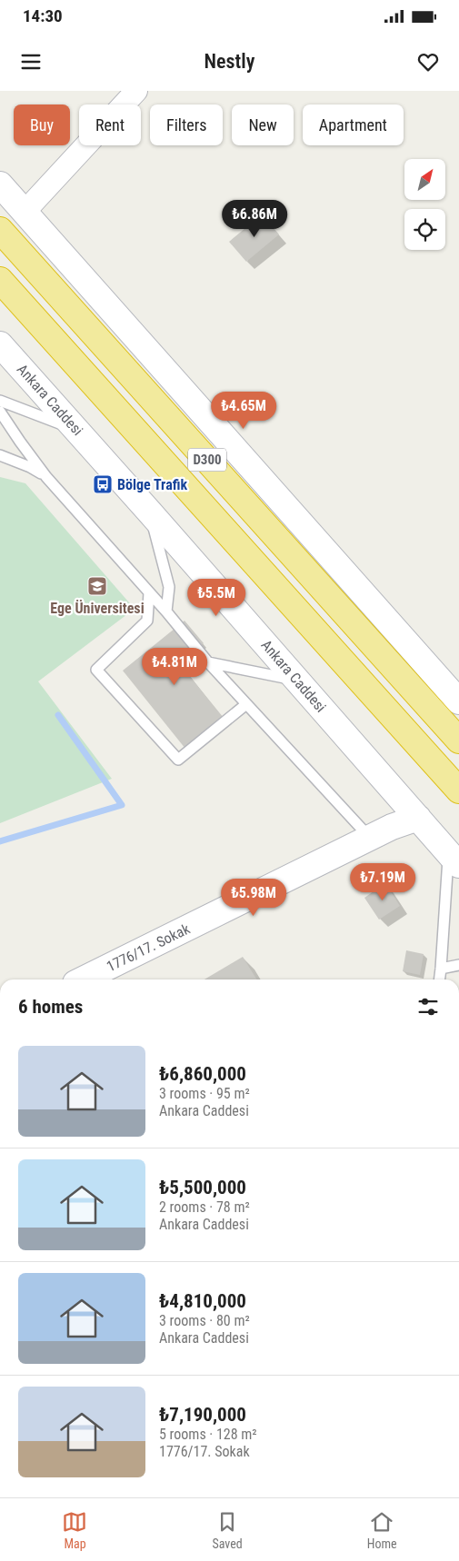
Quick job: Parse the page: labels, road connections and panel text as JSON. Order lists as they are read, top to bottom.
{
  "streets": {
    "highway": ["D300"],
    "main road": ["Ankara Caddesi", "1776/17. Sokak"]
  },
  "crossings": [
    ["Ankara Caddesi", "1776/17. Sokak"]
  ],
  "places": {
    "bus stop": ["Bölge Trafik"],
    "school or university": ["Ege Üniversitesi"]
  },
  "north": "top right",
  "page": {
    "status": "14:30",
    "header": "Nestly",
    "chip": [
      "Buy",
      "Rent",
      "Filters",
      "New",
      "Apartment"
    ],
    "price": [
      "₺6.86M",
      "₺4.65M",
      "₺5.5M",
      "₺4.81M",
      "₺7.19M",
      "₺5.98M"
    ],
    "heading": "6 homes",
    "list": [
      {
        "name": "₺6,860,000",
        "note": "3 rooms · 95 m² · Ankara Caddesi"
      },
      {
        "name": "₺5,500,000",
        "note": "2 rooms · 78 m² · Ankara Caddesi"
      },
      {
        "name": "₺4,810,000",
        "note": "3 rooms · 80 m² · Ankara Caddesi"
      },
      {
        "name": "₺7,190,000",
        "note": "5 rooms · 128 m² · 1776/17. Sokak"
      }
    ],
    "tabs": ["Map", "Saved", "Home"]
  }
}
